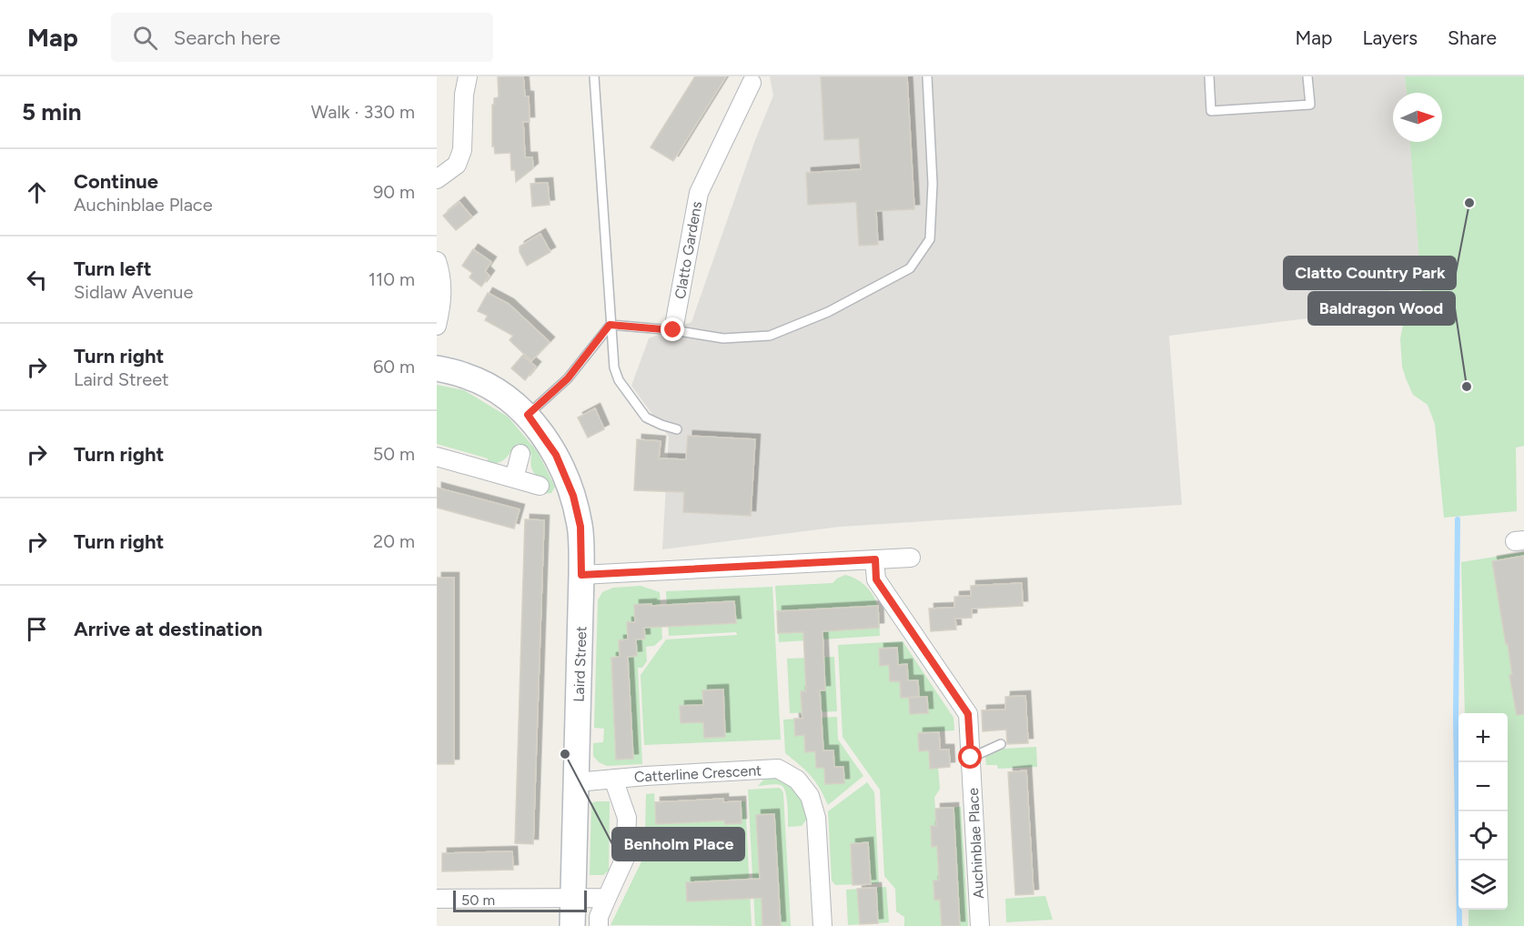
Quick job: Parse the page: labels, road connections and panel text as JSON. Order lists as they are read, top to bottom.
{
  "streets": {
    "street": [
      "Clatto Gardens",
      "Laird Street",
      "Catterline Crescent",
      "Auchinblae Place"
    ]
  },
  "crossings": [
    ["Laird Street", "Catterline Crescent"]
  ],
  "places": ["Clatto Country Park", "Baldragon Wood", "Benholm Place"],
  "scale_bar": "50 m",
  "north": "right",
  "page": {
    "header": "Map",
    "search": "Search here",
    "nav": ["Map", "Layers", "Share"],
    "heading": ["5 min", "Walk · 330 m"],
    "list": [
      ["Continue", "Auchinblae Place", "90 m"],
      ["Turn left", "Sidlaw Avenue", "110 m"],
      ["Turn right", "Laird Street", "60 m"],
      ["Turn right", "50 m"],
      ["Turn right", "20 m"],
      "Arrive at destination"
    ],
    "map_buttons": ["+", "−"],
    "scale": "50 m"
  }
}
